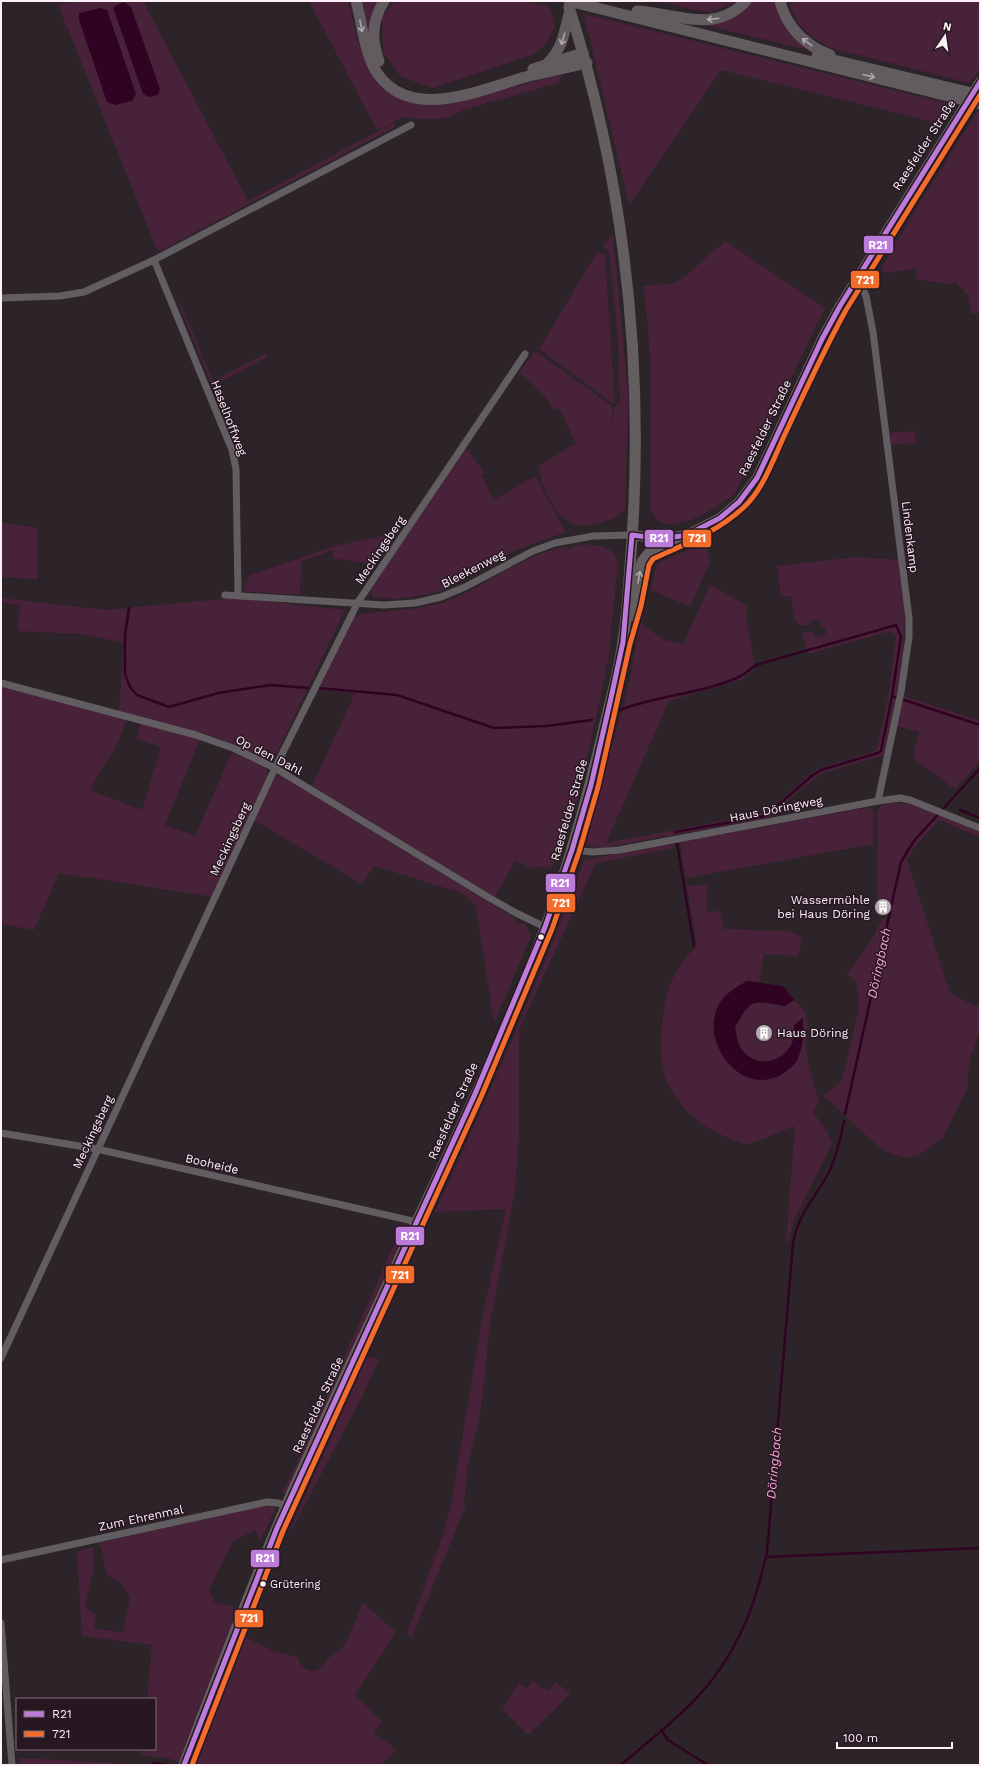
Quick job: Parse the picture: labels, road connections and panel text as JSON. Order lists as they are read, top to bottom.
{
  "streets": {
    "main road": ["Raesfelder Straße"],
    "street": [
      "Haselhoffweg",
      "Lindenkamp",
      "Meckingsberg",
      "Bleekenweg",
      "Op den Dahl",
      "Haus Döringweg",
      "Booheide",
      "Zum Ehrenmal"
    ]
  },
  "crossings": [
    ["Raesfelder Straße", "Lindenkamp"],
    ["Raesfelder Straße", "Bleekenweg"],
    ["Raesfelder Straße", "Op den Dahl"],
    ["Raesfelder Straße", "Haus Döringweg"],
    ["Raesfelder Straße", "Booheide"],
    ["Raesfelder Straße", "Zum Ehrenmal"],
    ["Haselhoffweg", "Bleekenweg"],
    ["Lindenkamp", "Haus Döringweg"],
    ["Meckingsberg", "Bleekenweg"],
    ["Meckingsberg", "Op den Dahl"],
    ["Meckingsberg", "Booheide"]
  ],
  "water": ["Döringbach"],
  "places": {
    "building": ["Wassermühle bei Haus Döring", "Haus Döring"],
    "other": ["Grütering"]
  },
  "lines": ["transit line R21", "transit line 721"],
  "legend": ["R21", "721"],
  "scale_bar": "100 m",
  "north": "top"
}
